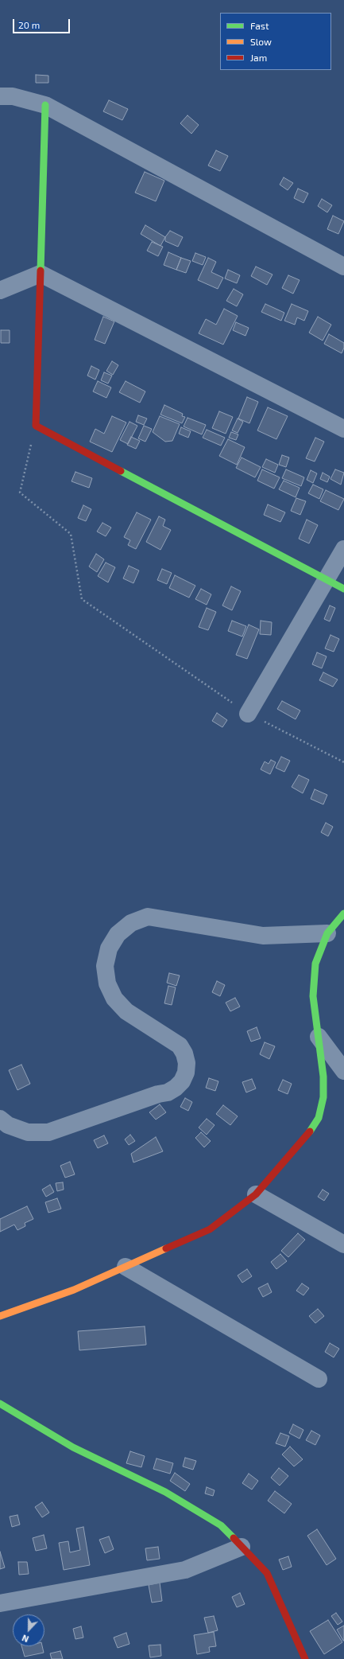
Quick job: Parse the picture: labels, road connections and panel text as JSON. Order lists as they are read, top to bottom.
{
  "legend": ["Fast", "Slow", "Jam"],
  "scale_bar": "20 m",
  "north": "bottom"
}
